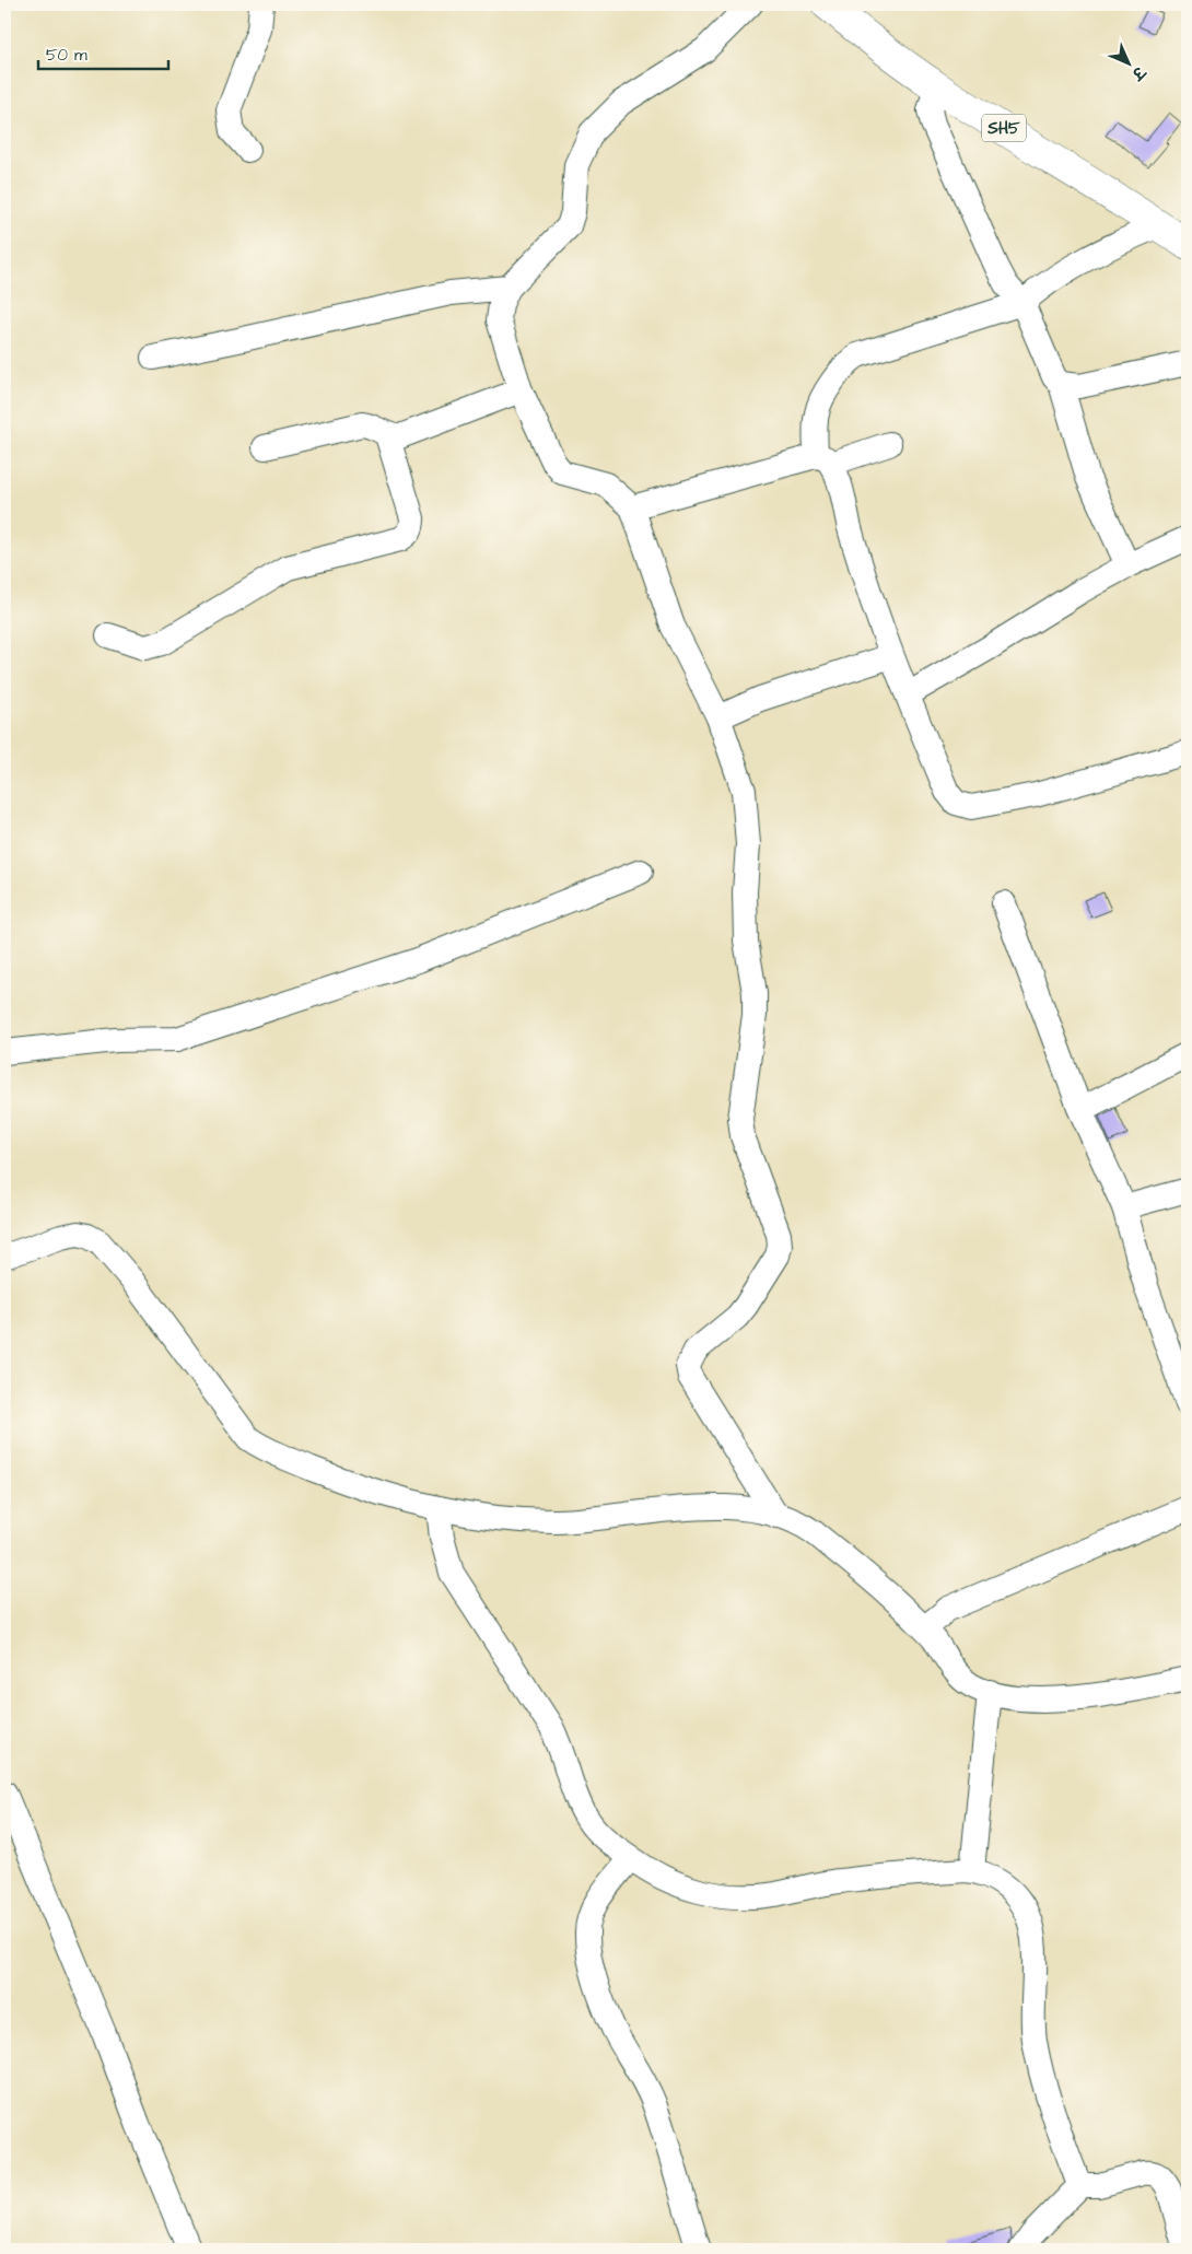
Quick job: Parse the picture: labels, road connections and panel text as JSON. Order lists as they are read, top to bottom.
{
  "streets": {
    "main road": ["SH5"]
  },
  "scale_bar": "50 m",
  "north": "bottom right"
}
